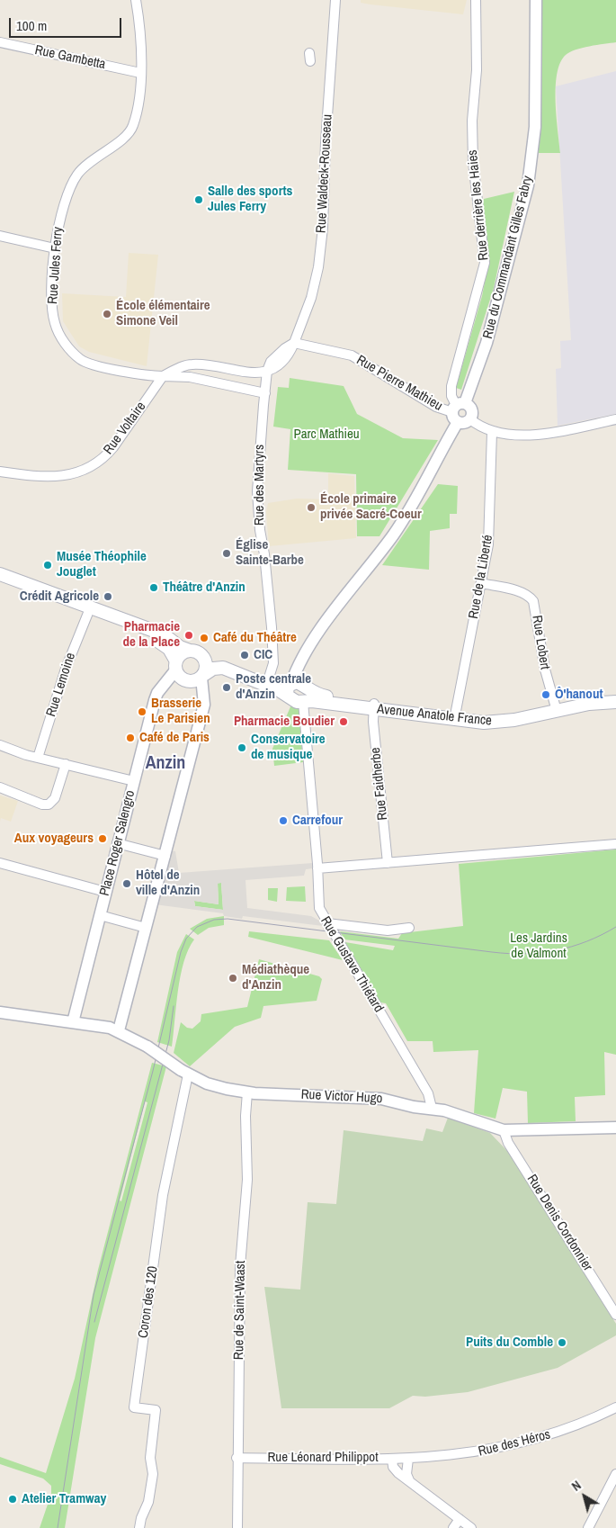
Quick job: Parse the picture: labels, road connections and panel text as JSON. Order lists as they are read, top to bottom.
{
  "streets": {
    "main road": ["Avenue Anatole France"],
    "street": [
      "Rue Gambetta",
      "Rue Waldeck-Rousseau",
      "Rue derrière les Haies",
      "Rue du Commandant Gilles Fabry",
      "Rue Jules Ferry",
      "Rue Pierre Mathieu",
      "Rue Voltaire",
      "Rue des Martyrs",
      "Rue de la Liberté",
      "Rue Lobert",
      "Rue Lemoine",
      "Rue Faidherbe",
      "Place Roger Salengro",
      "Rue Gustave Thiétard",
      "Rue Victor Hugo",
      "Rue Denis Cordonnier",
      "Coron des 120",
      "Rue de Saint-Waast",
      "Rue des Héros",
      "Rue Léonard Philippot"
    ]
  },
  "crossings": [
    ["Rue Gambetta", "Rue Jules Ferry"],
    ["Rue Waldeck-Rousseau", "Rue Pierre Mathieu"],
    ["Rue derrière les Haies", "Rue du Commandant Gilles Fabry"],
    ["Rue derrière les Haies", "Rue Pierre Mathieu"],
    ["Rue du Commandant Gilles Fabry", "Rue Pierre Mathieu"],
    ["Rue du Commandant Gilles Fabry", "Avenue Anatole France"],
    ["Rue Jules Ferry", "Rue Voltaire"],
    ["Rue Jules Ferry", "Rue des Martyrs"],
    ["Rue des Martyrs", "Avenue Anatole France"],
    ["Rue de la Liberté", "Rue Lobert"],
    ["Rue de la Liberté", "Avenue Anatole France"],
    ["Rue Lobert", "Avenue Anatole France"],
    ["Avenue Anatole France", "Rue Faidherbe"],
    ["Avenue Anatole France", "Place Roger Salengro"],
    ["Avenue Anatole France", "Rue Gustave Thiétard"],
    ["Place Roger Salengro", "Rue Victor Hugo"],
    ["Rue Gustave Thiétard", "Rue Victor Hugo"],
    ["Rue Victor Hugo", "Rue Denis Cordonnier"],
    ["Rue Victor Hugo", "Coron des 120"],
    ["Rue Victor Hugo", "Rue de Saint-Waast"],
    ["Rue de Saint-Waast", "Rue Léonard Philippot"],
    ["Rue des Héros", "Rue Léonard Philippot"]
  ],
  "districts": ["Anzin"],
  "parks": ["Parc Mathieu", "Les Jardins de Valmont"],
  "places": [
    "Salle des sports Jules Ferry",
    "École élémentaire Simone Veil",
    "École primaire privée Sacré-Coeur",
    "Église Sainte-Barbe",
    "Musée Théophile Jouglet",
    "Théâtre d'Anzin",
    "Crédit Agricole",
    "Pharmacie de la Place",
    "Café du Théâtre",
    "CIC",
    "Poste centrale d'Anzin",
    "Ô'hanout",
    "Brasserie Le Parisien",
    "Pharmacie Boudier",
    "Café de Paris",
    "Conservatoire de musique",
    "Carrefour",
    "Aux voyageurs",
    "Hôtel de ville d'Anzin",
    "Médiathèque d'Anzin",
    "Puits du Comble",
    "Atelier Tramway"
  ],
  "scale_bar": "100 m",
  "north": "top left"
}
